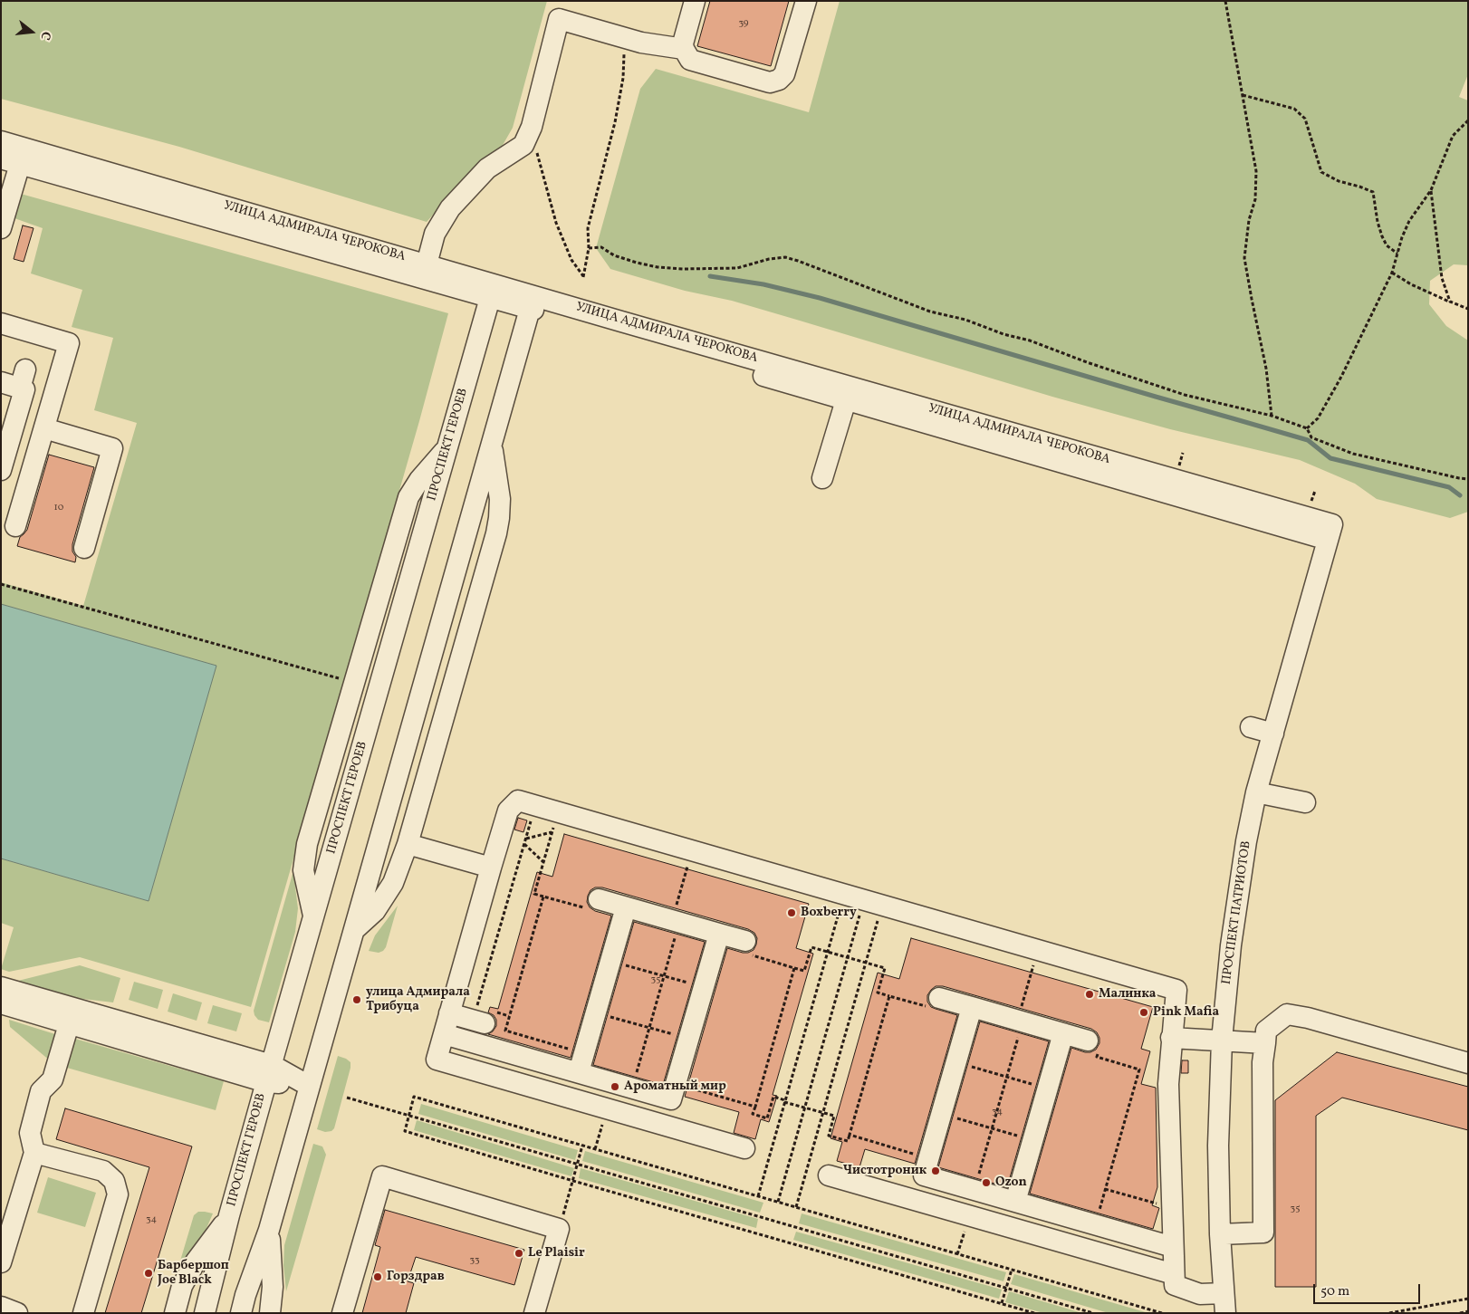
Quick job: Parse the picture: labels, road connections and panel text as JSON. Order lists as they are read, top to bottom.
{
  "streets": {
    "street": ["УЛИЦА АДМИРАЛА ЧЕРОКОВА", "ПРОСПЕКТ ГЕРОЕВ", "ПРОСПЕКТ ПАТРИОТОВ"]
  },
  "crossings": [
    ["УЛИЦА АДМИРАЛА ЧЕРОКОВА", "ПРОСПЕКТ ГЕРОЕВ"],
    ["УЛИЦА АДМИРАЛА ЧЕРОКОВА", "ПРОСПЕКТ ПАТРИОТОВ"]
  ],
  "places": [
    "Boxberry",
    "Малинка",
    "улица Адмирала Трибуца",
    "Pink Mafia",
    "Ароматный мир",
    "Чистотроник",
    "Ozon",
    "Le Plaisir",
    "Барбершоп Joe Black",
    "Горздрав"
  ],
  "house_numbers": [
    "39",
    "10",
    "35",
    "34",
    "35",
    "34",
    "33"
  ],
  "scale_bar": "50 m",
  "north": "right"
}
